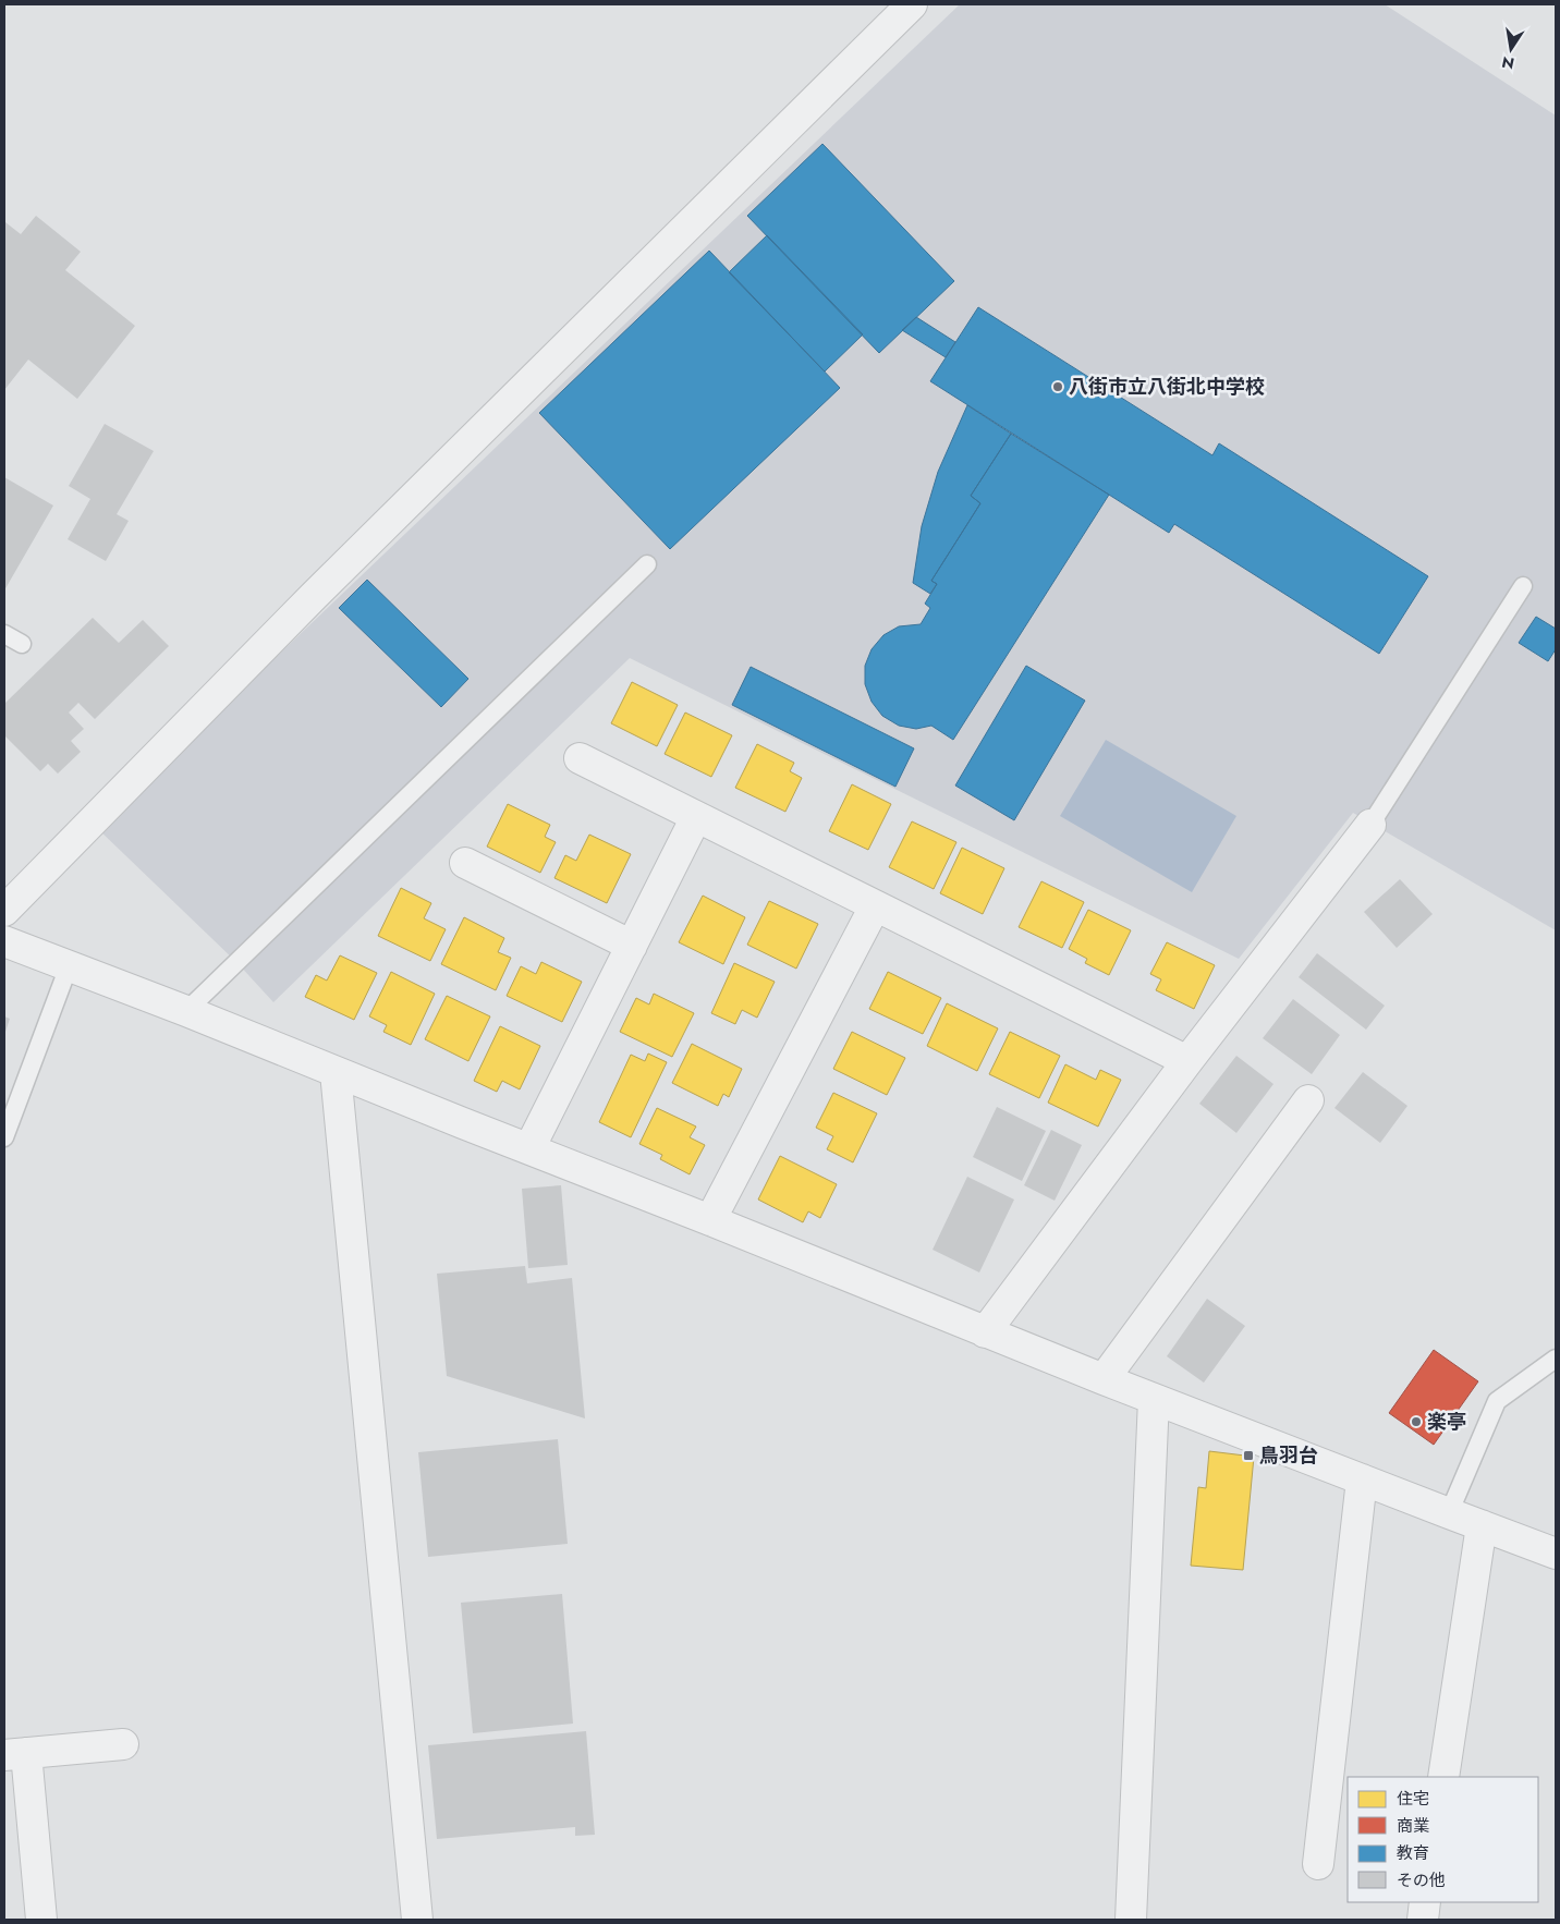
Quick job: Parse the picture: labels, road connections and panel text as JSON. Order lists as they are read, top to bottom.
{
  "places": {
    "other": ["八街市立八街北中学校", "楽亭"],
    "transit": ["鳥羽台"]
  },
  "legend": [
    "住宅",
    "商業",
    "教育",
    "その他"
  ],
  "north": "bottom"
}
